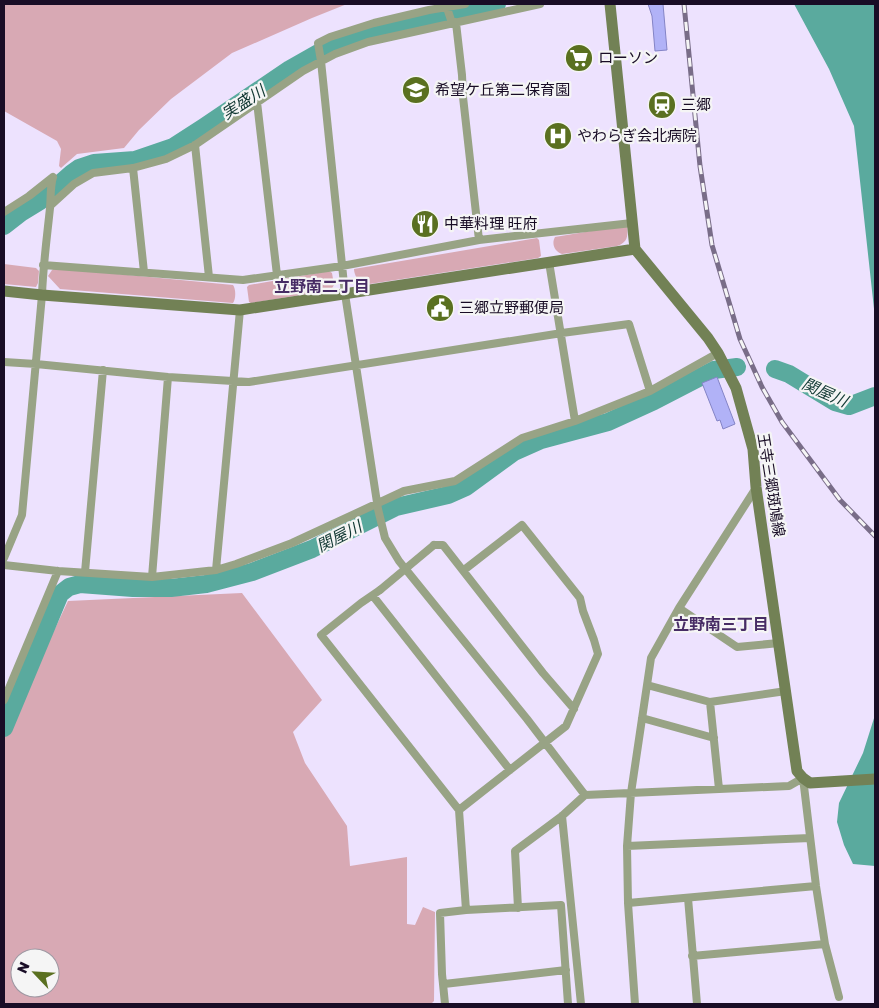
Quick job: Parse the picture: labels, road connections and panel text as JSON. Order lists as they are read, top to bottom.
{
  "streets": {
    "main road": ["王寺三郷斑鳩線"]
  },
  "districts": ["立野南二丁目", "立野南三丁目"],
  "water": ["実盛川", "関屋川"],
  "places": {
    "supermarket": ["ローソン"],
    "school or university": ["希望ケ丘第二保育園"],
    "station": ["三郷"],
    "hospital": ["やわらぎ会北病院"],
    "restaurant": ["中華料理 旺府"],
    "public building": ["三郷立野郵便局"]
  },
  "north": "top left"
}
